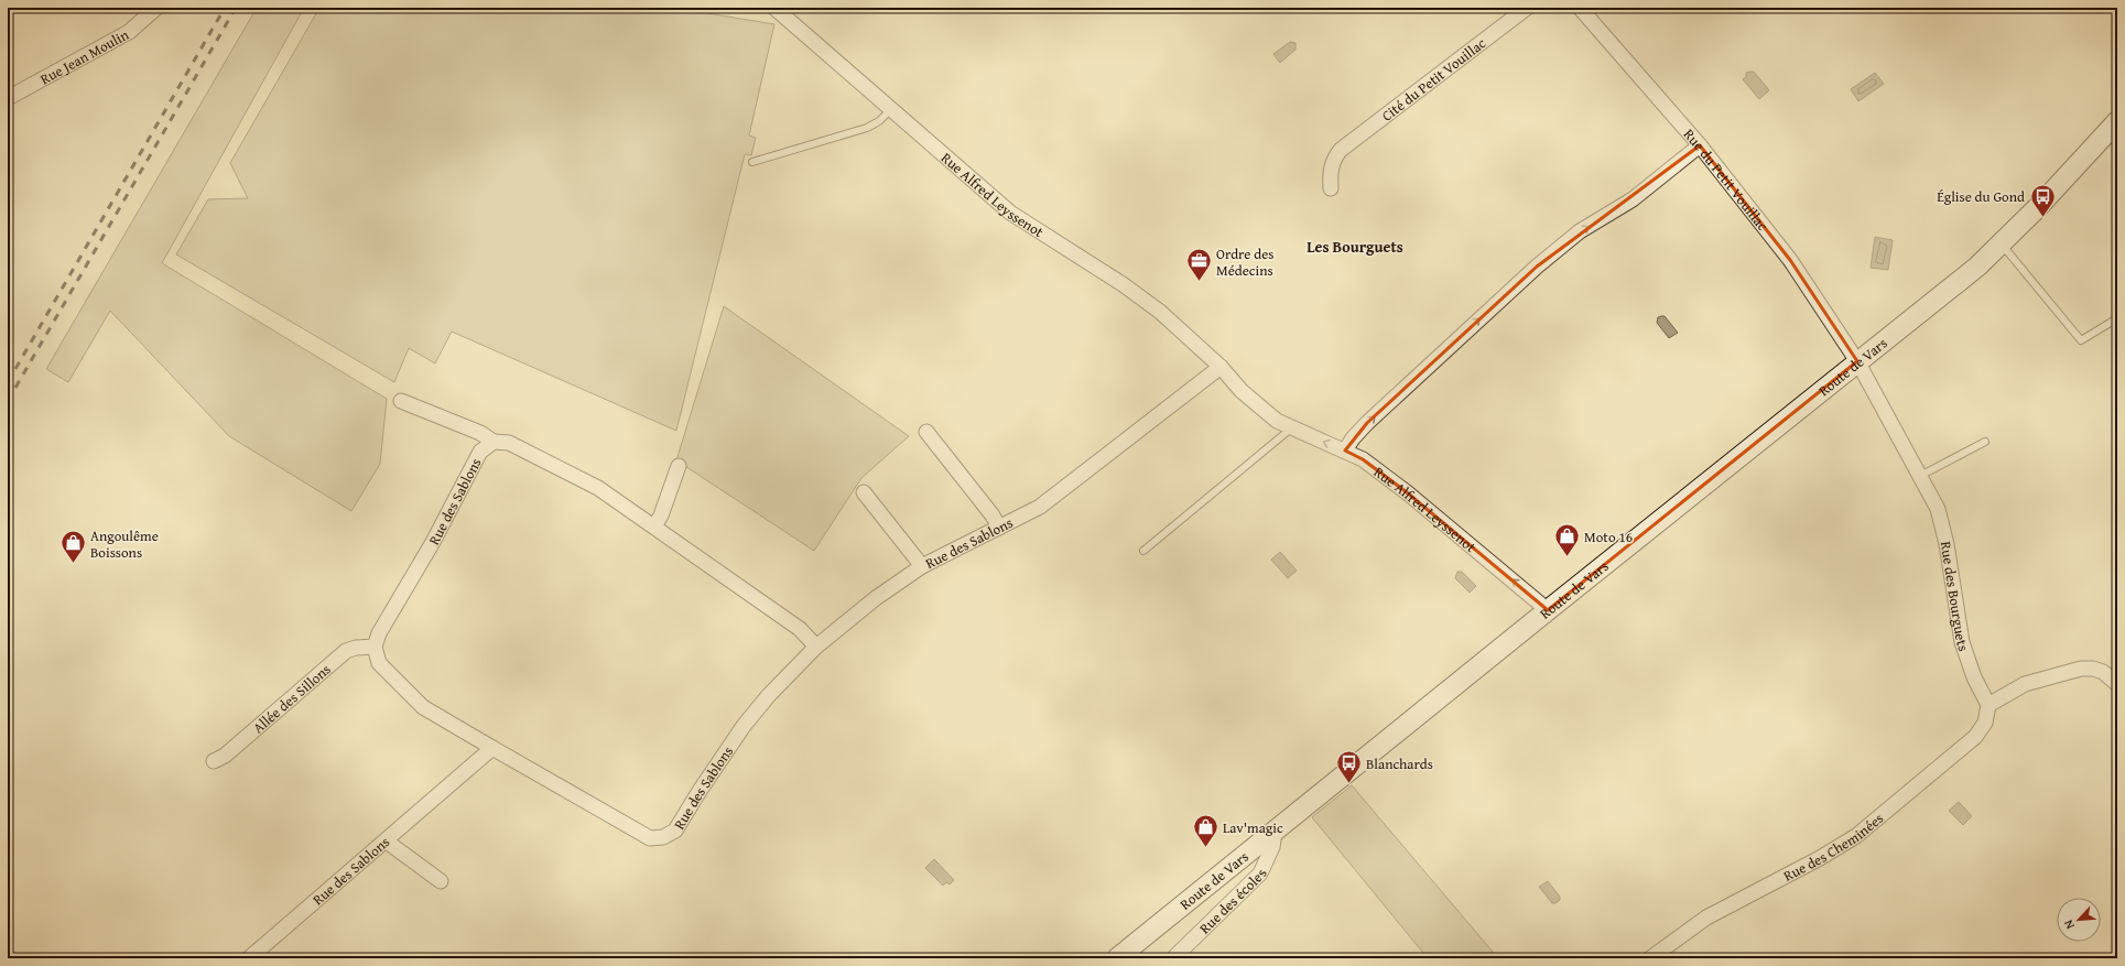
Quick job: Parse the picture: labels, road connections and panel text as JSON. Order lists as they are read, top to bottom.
{
  "streets": {
    "main road": ["Route de Vars"],
    "street": [
      "Rue Jean Moulin",
      "Cité du Petit Vouillac",
      "Rue du Petit Vouillac",
      "Rue Alfred Leyssenot",
      "Rue des Sablons",
      "Rue des Bourguets",
      "Allée des Sillons",
      "Rue des Cheminées",
      "Rue des écoles"
    ]
  },
  "crossings": [
    ["Rue du Petit Vouillac", "Route de Vars"],
    ["Rue du Petit Vouillac", "Rue des Bourguets"],
    ["Rue Alfred Leyssenot", "Route de Vars"],
    ["Rue Alfred Leyssenot", "Rue des Sablons"],
    ["Route de Vars", "Rue des Bourguets"],
    ["Route de Vars", "Rue des écoles"],
    ["Rue des Sablons", "Allée des Sillons"],
    ["Rue des Bourguets", "Rue des Cheminées"]
  ],
  "districts": ["Les Bourguets"],
  "places": {
    "bus stop": ["Église du Gond", "Blanchards"],
    "office": ["Ordre des Médecins"],
    "shop": ["Moto 16", "Angoulême Boissons", "Lav'magic"]
  },
  "north": "bottom left"
}
